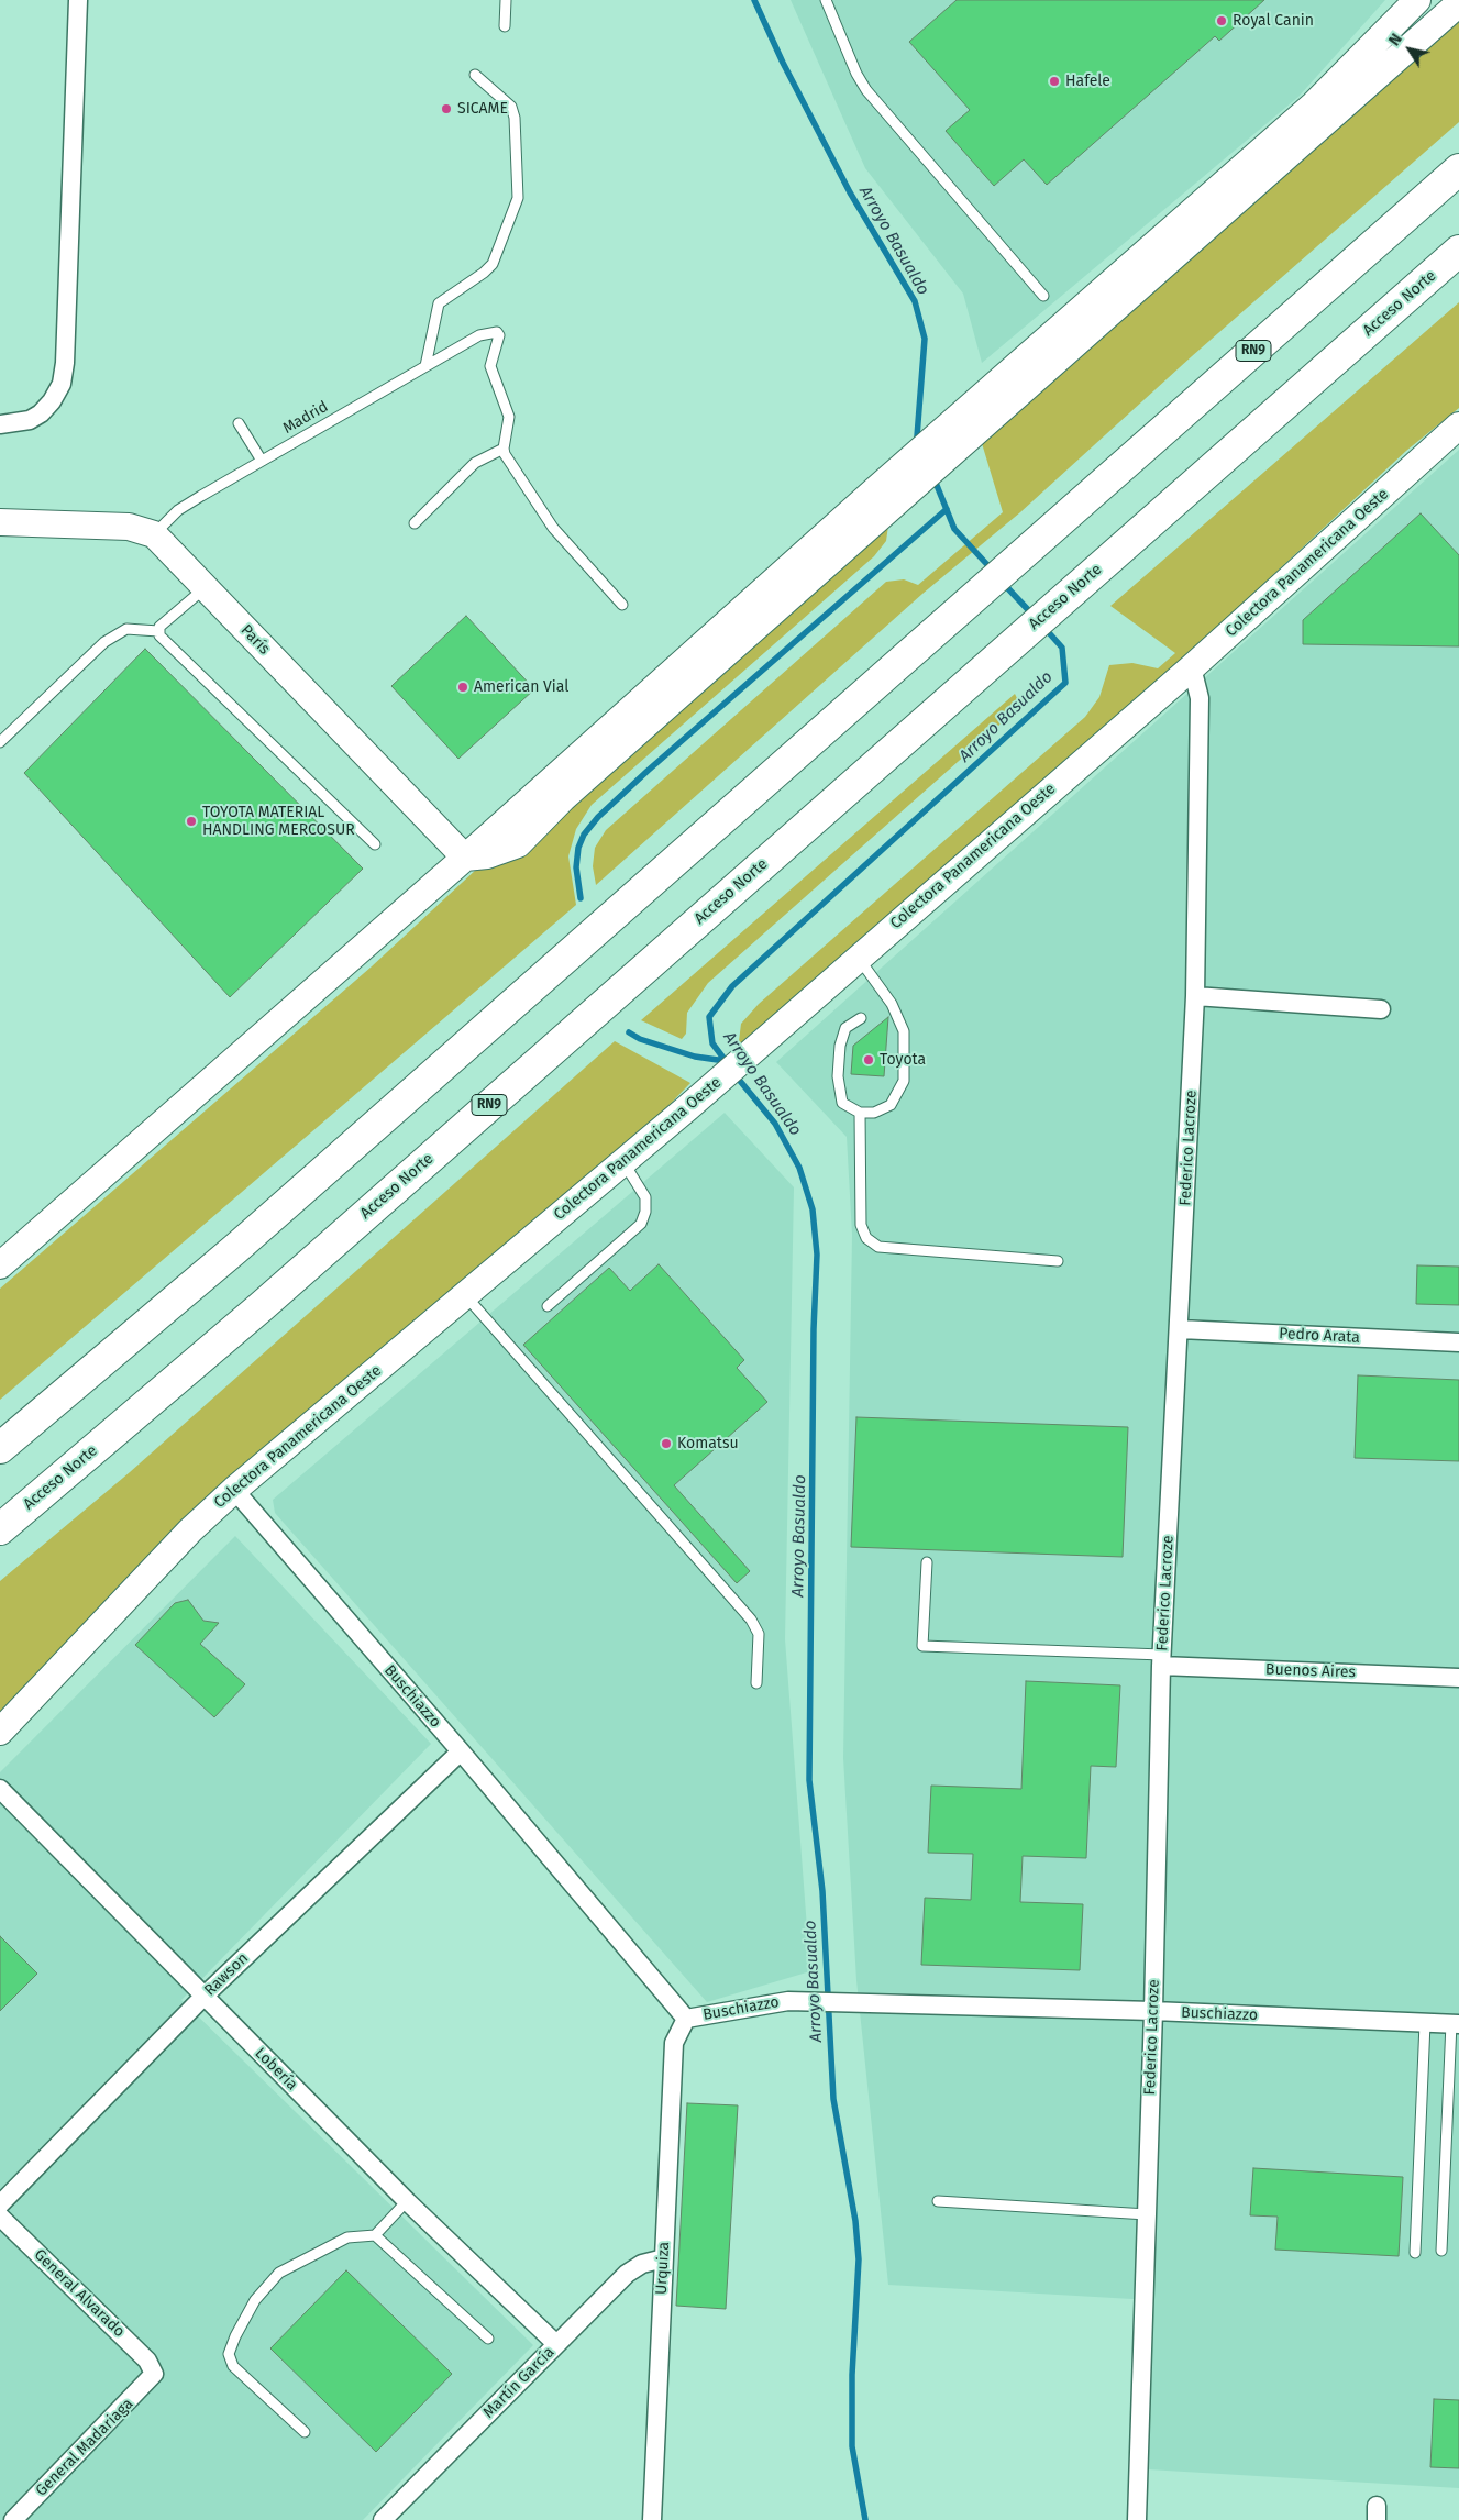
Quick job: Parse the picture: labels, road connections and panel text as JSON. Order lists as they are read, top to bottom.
{
  "streets": {
    "highway": ["Acceso Norte", "RN9"],
    "street": [
      "Colectora Panamericana Oeste",
      "París",
      "Federico Lacroze",
      "Pedro Arata",
      "Buenos Aires",
      "Buschiazzo",
      "Rawson",
      "Lobería",
      "Urquiza",
      "General Alvarado",
      "Martín García",
      "General Madariaga"
    ],
    "lane": ["Madrid"]
  },
  "crossings": [
    ["Madrid", "París"],
    ["Colectora Panamericana Oeste", "Federico Lacroze"],
    ["Colectora Panamericana Oeste", "Buschiazzo"],
    ["Federico Lacroze", "Pedro Arata"],
    ["Federico Lacroze", "Buenos Aires"],
    ["Federico Lacroze", "Buschiazzo"],
    ["Buschiazzo", "Rawson"],
    ["Buschiazzo", "Urquiza"],
    ["Rawson", "Lobería"],
    ["Lobería", "Martín García"],
    ["Urquiza", "Martín García"],
    ["General Alvarado", "General Madariaga"]
  ],
  "water": ["Arroyo Basualdo"],
  "places": [
    "Royal Canin",
    "Hafele",
    "SICAME",
    "American Vial",
    "TOYOTA MATERIAL HANDLING MERCOSUR",
    "Toyota",
    "Komatsu"
  ],
  "north": "top left"
}
